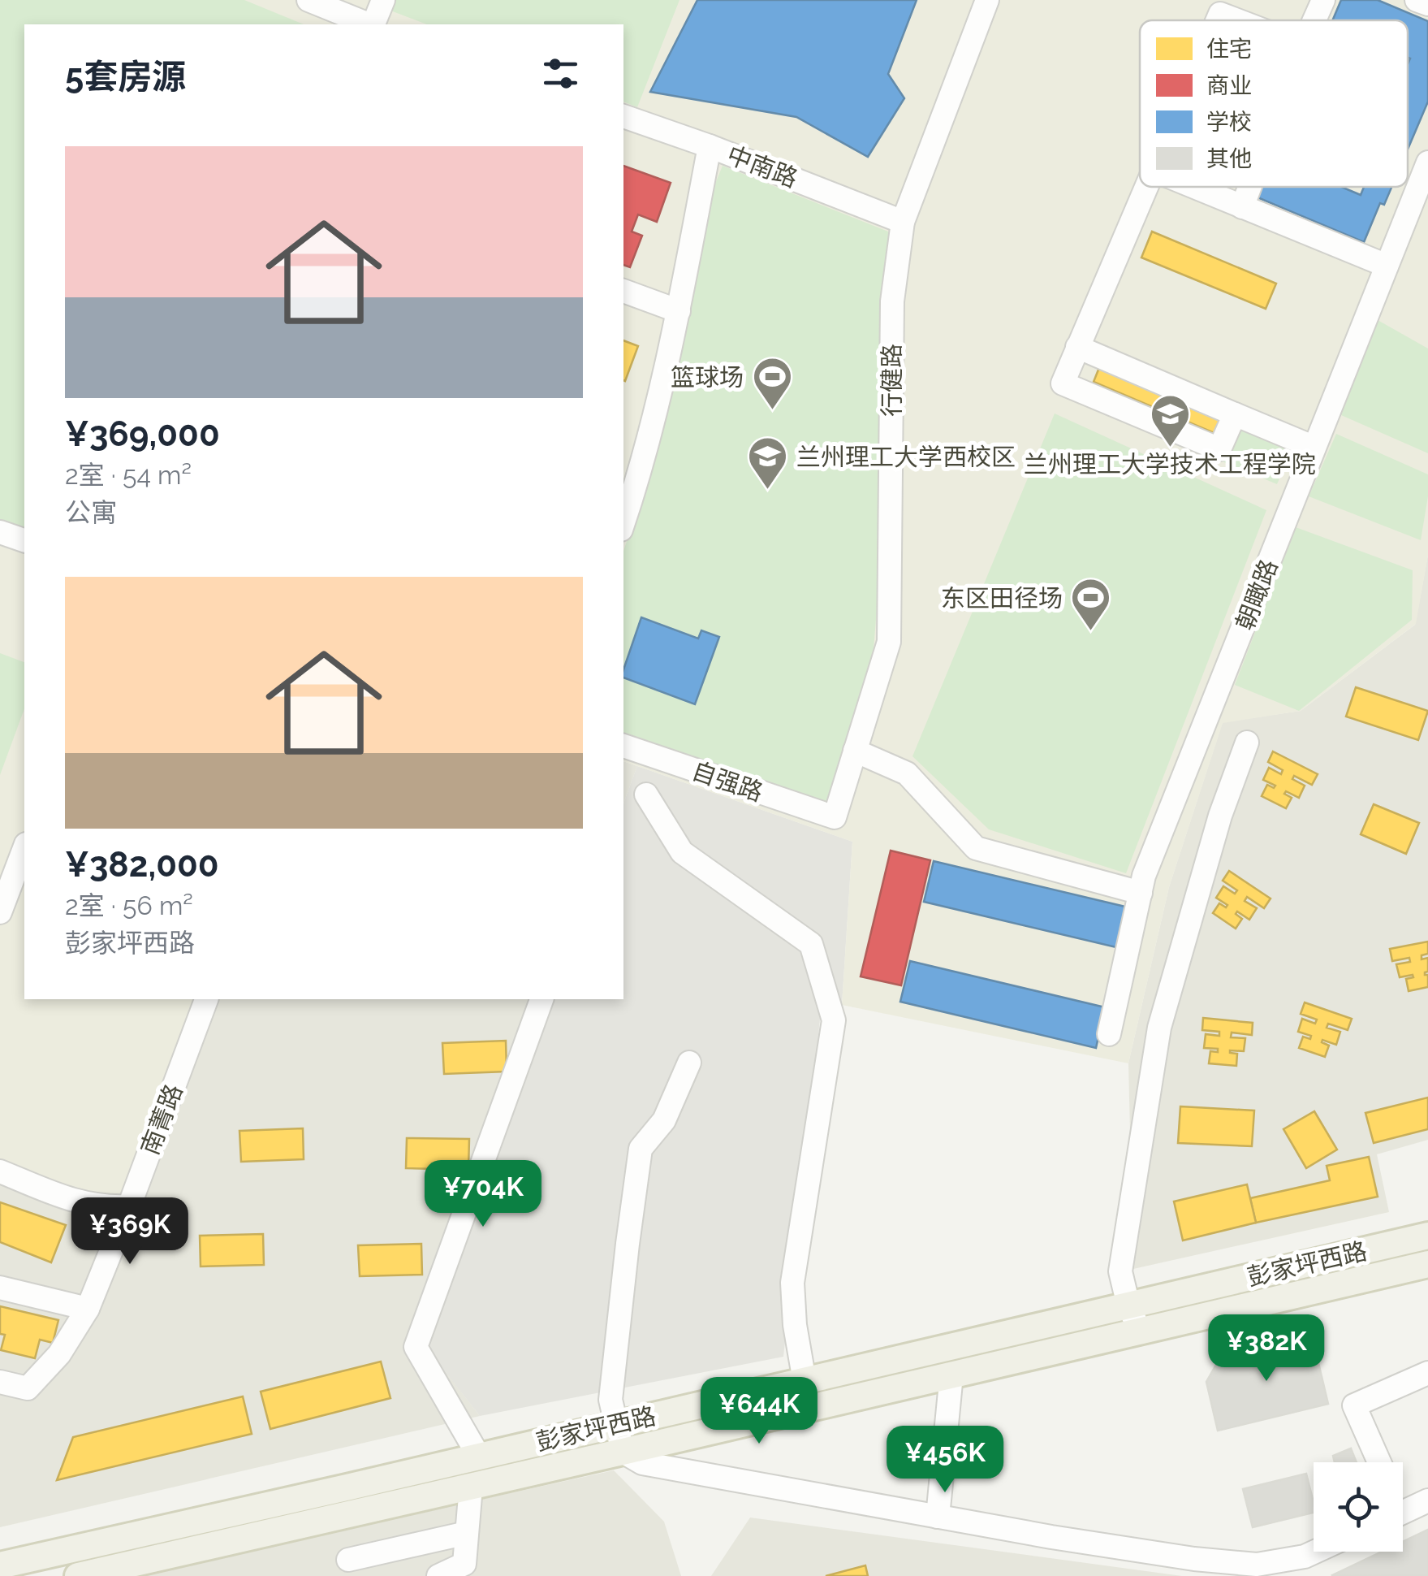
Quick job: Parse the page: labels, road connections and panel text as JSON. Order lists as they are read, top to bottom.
{
  "streets": {
    "main road": ["彭家坪西路"],
    "street": [
      "中南路",
      "行健路",
      "朝瞰路",
      "自强路",
      "南菁路"
    ]
  },
  "crossings": [
    ["中南路", "行健路"],
    ["行健路", "自强路"]
  ],
  "places": {
    "sports": ["篮球场", "东区田径场"],
    "school or university": ["兰州理工大学技术工程学院", "兰州理工大学西校区"]
  },
  "legend": [
    "住宅",
    "商业",
    "学校",
    "其他"
  ],
  "page": {
    "heading": "5套房源",
    "list": [
      {
        "name": "¥369,000",
        "note": "2室 · 54 m² · 公寓"
      },
      {
        "name": "¥382,000",
        "note": "2室 · 56 m² · 彭家坪西路"
      }
    ],
    "price": [
      "¥704K",
      "¥369K",
      "¥382K",
      "¥644K",
      "¥456K"
    ]
  }
}
